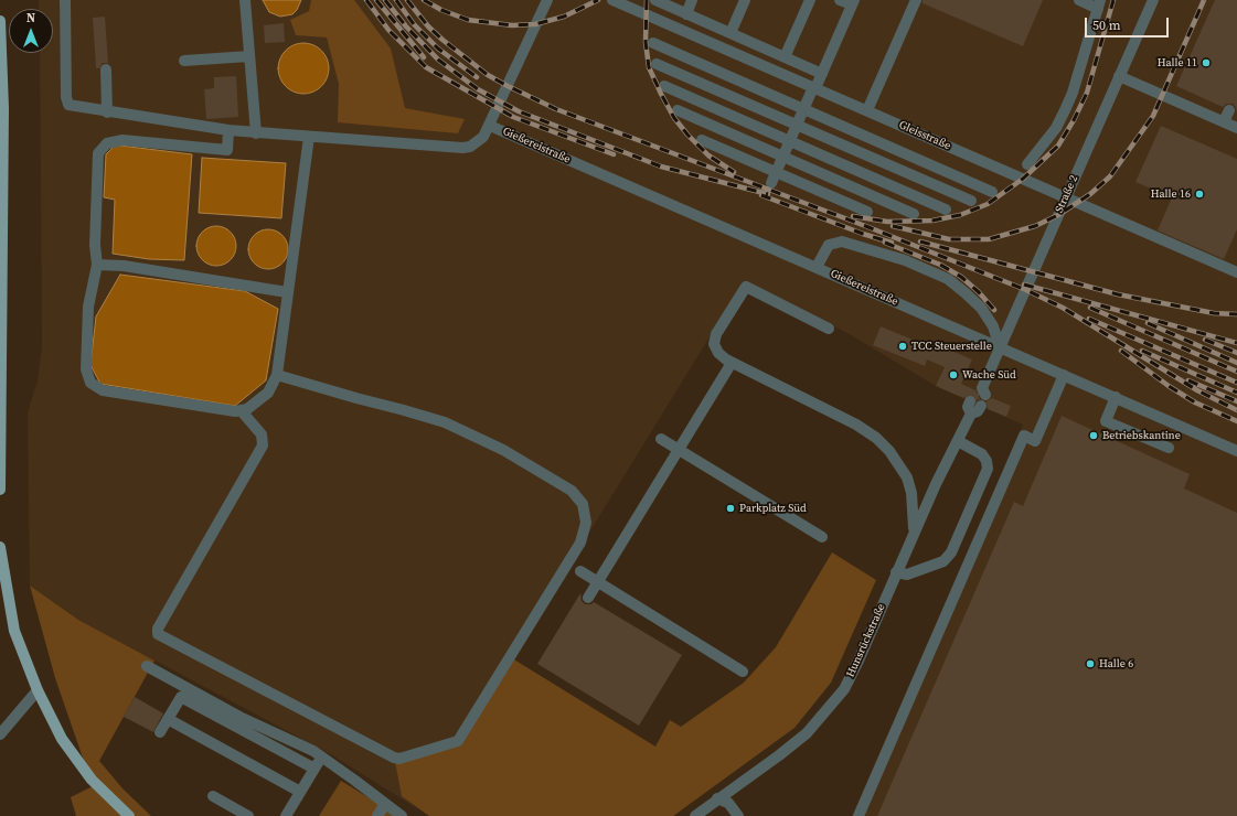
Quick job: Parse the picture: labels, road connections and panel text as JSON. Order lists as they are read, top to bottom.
{
  "streets": {
    "street": [
      "Gleisstraße",
      "Gießereistraße",
      "Straße 2",
      "Hunsrückstraße"
    ]
  },
  "crossings": [
    ["Gleisstraße", "Straße 2"],
    ["Gießereistraße", "Straße 2"]
  ],
  "places": [
    "Halle 11",
    "Halle 16",
    "TCC Steuerstelle",
    "Wache Süd",
    "Betriebskantine",
    "Parkplatz Süd",
    "Halle 6"
  ],
  "scale_bar": "50 m",
  "north": "top"
}
